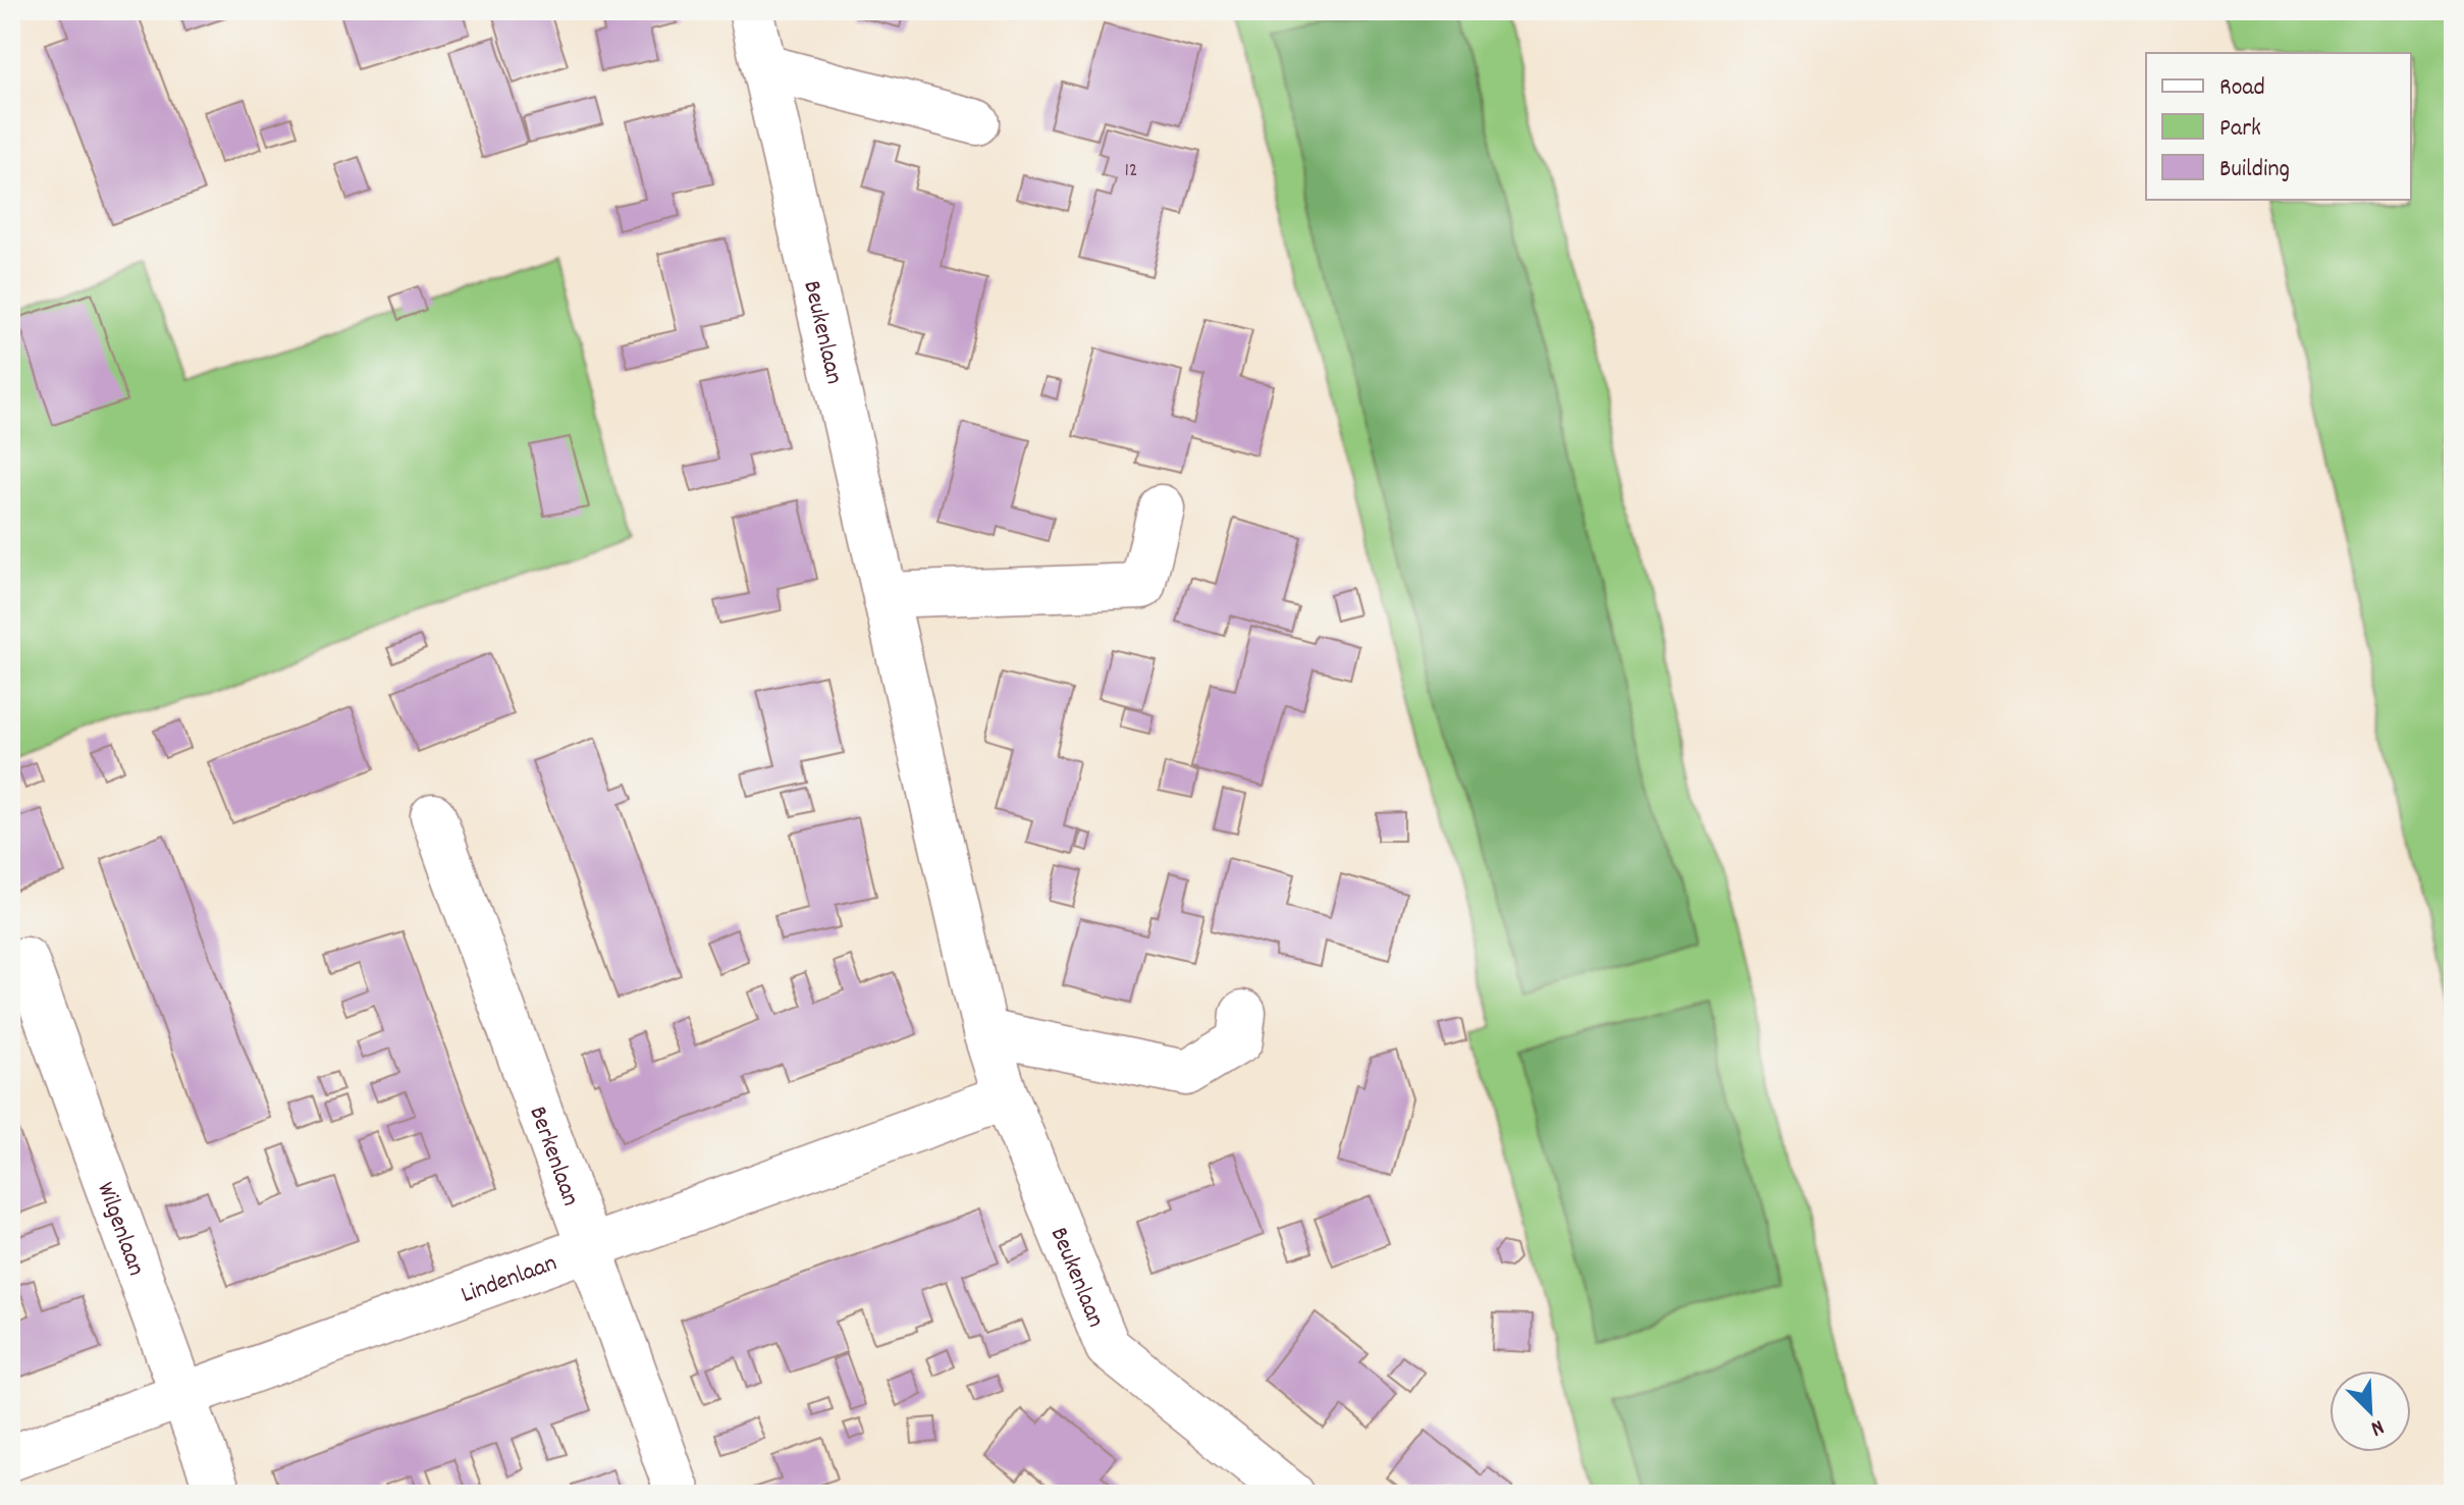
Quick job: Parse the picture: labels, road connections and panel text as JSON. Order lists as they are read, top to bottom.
{
  "streets": {
    "street": [
      "Beukenlaan",
      "Berkenlaan",
      "Wilgenlaan",
      "Lindenlaan"
    ]
  },
  "crossings": [
    ["Beukenlaan", "Lindenlaan"],
    ["Berkenlaan", "Lindenlaan"],
    ["Wilgenlaan", "Lindenlaan"]
  ],
  "house_numbers": ["12"],
  "legend": ["Road", "Park", "Building"],
  "north": "bottom right"
}
